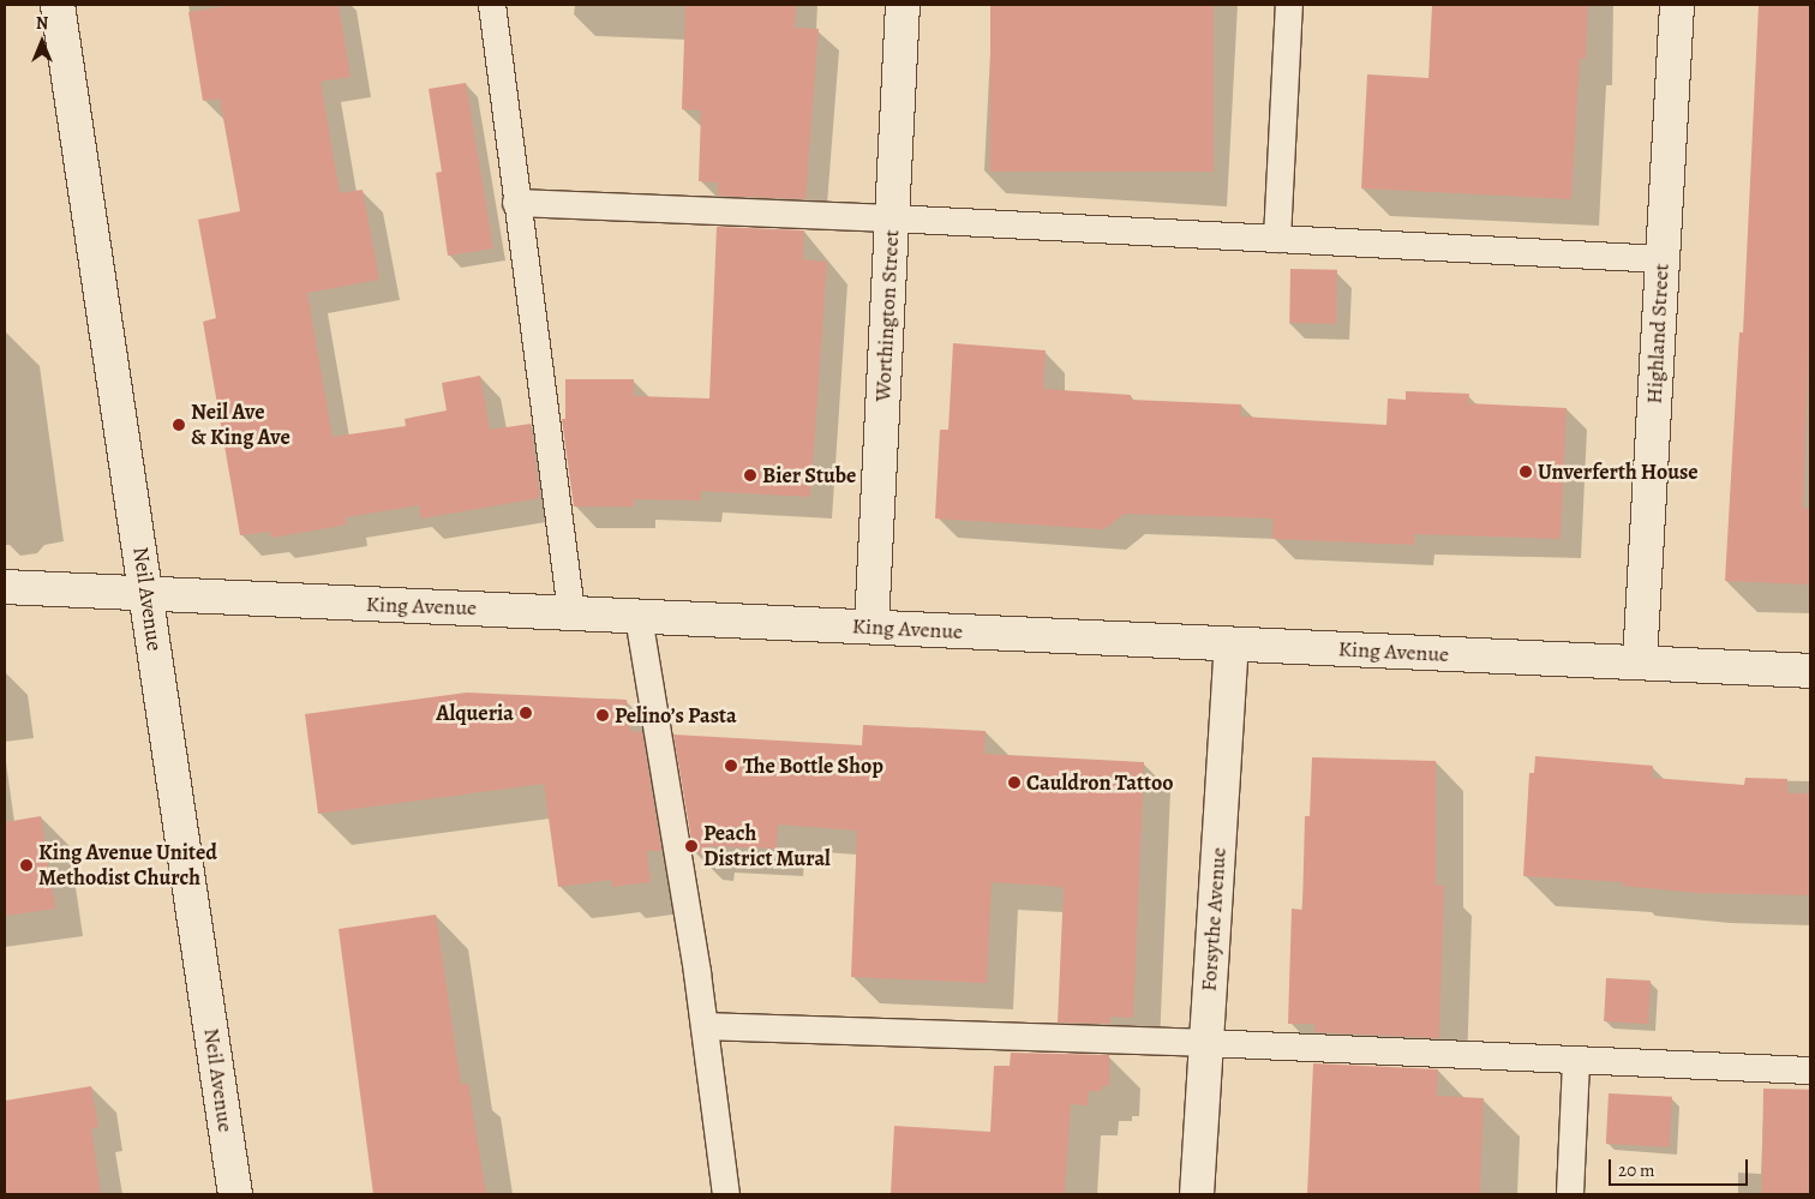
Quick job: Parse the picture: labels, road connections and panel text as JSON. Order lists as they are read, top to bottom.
{
  "streets": {
    "street": [
      "Worthington Street",
      "Highland Street",
      "Neil Avenue",
      "King Avenue",
      "Forsythe Avenue"
    ]
  },
  "crossings": [
    ["Worthington Street", "King Avenue"],
    ["Highland Street", "King Avenue"],
    ["Neil Avenue", "King Avenue"],
    ["King Avenue", "Forsythe Avenue"]
  ],
  "places": [
    "Neil Ave & King Ave",
    "Unverferth House",
    "Bier Stube",
    "Alqueria",
    "Pelino’s Pasta",
    "The Bottle Shop",
    "Cauldron Tattoo",
    "Peach District Mural",
    "King Avenue United Methodist Church"
  ],
  "scale_bar": "20 m",
  "north": "top"
}
